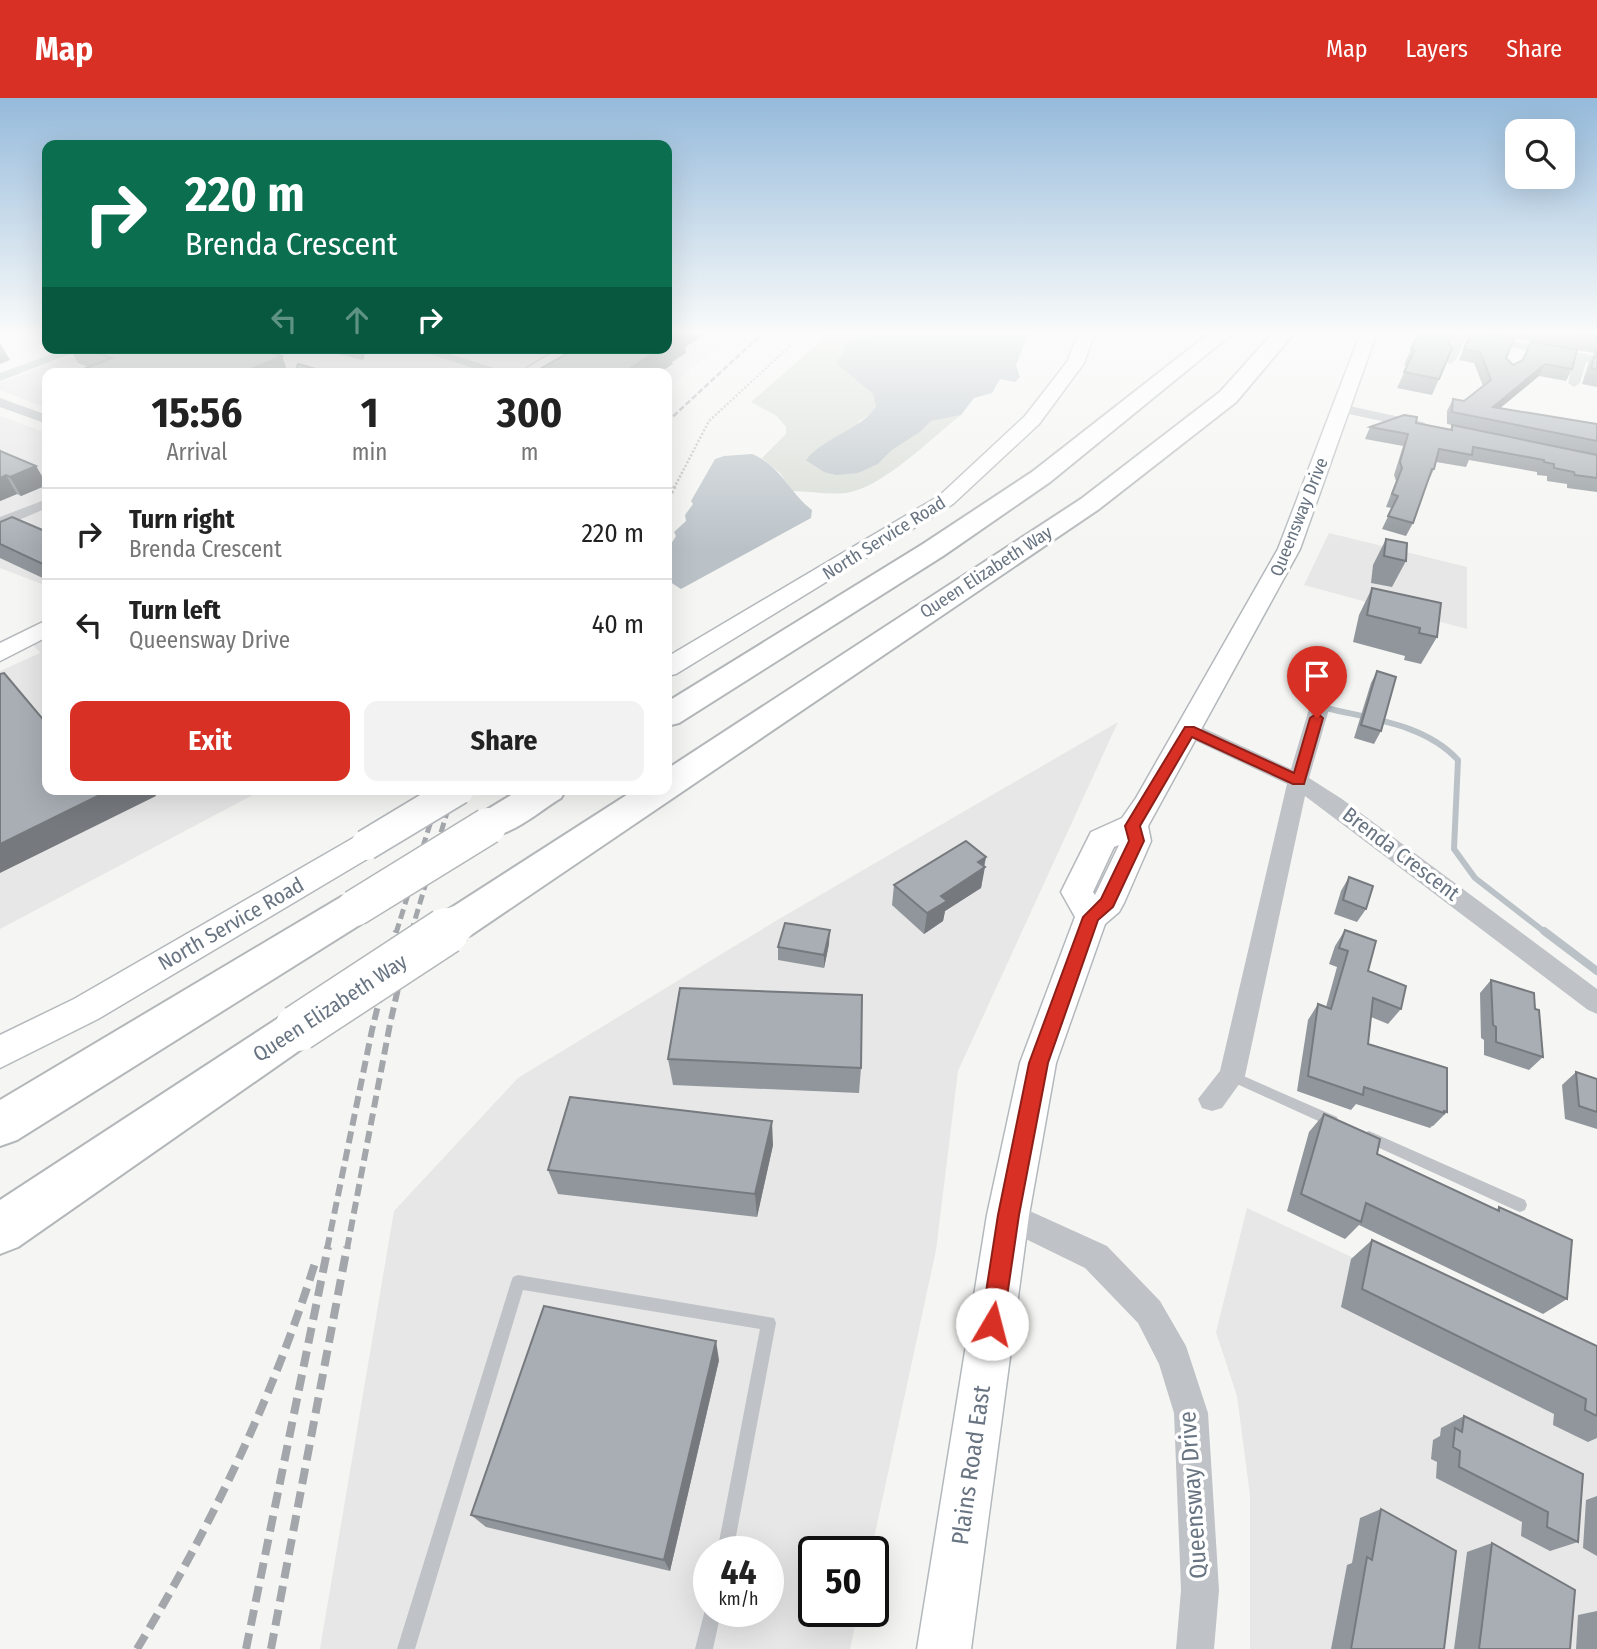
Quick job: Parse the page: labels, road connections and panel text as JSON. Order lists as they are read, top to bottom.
{
  "streets": {
    "highway": ["Queen Elizabeth Way"],
    "main road": ["Queensway Drive", "North Service Road", "Plains Road East"],
    "street": ["Brenda Crescent"]
  },
  "crossings": [
    ["Queensway Drive", "Brenda Crescent"],
    ["Queensway Drive", "Plains Road East"],
    ["Brenda Crescent", "Plains Road East"]
  ],
  "page": {
    "header": "Map",
    "nav": ["Map", "Layers", "Share"],
    "turn": ["220 m", "Brenda Crescent"],
    "eta": [
      "15:56",
      "Arrival",
      "1",
      "min",
      "300",
      "m"
    ],
    "list": [
      {
        "name": "Turn right",
        "note": "Brenda Crescent",
        "value": "220 m"
      },
      {
        "name": "Turn left",
        "note": "Queensway Drive",
        "value": "40 m"
      }
    ],
    "buttons": ["Exit", "Share"],
    "speed": "44 km/h",
    "limit": "50"
  }
}
